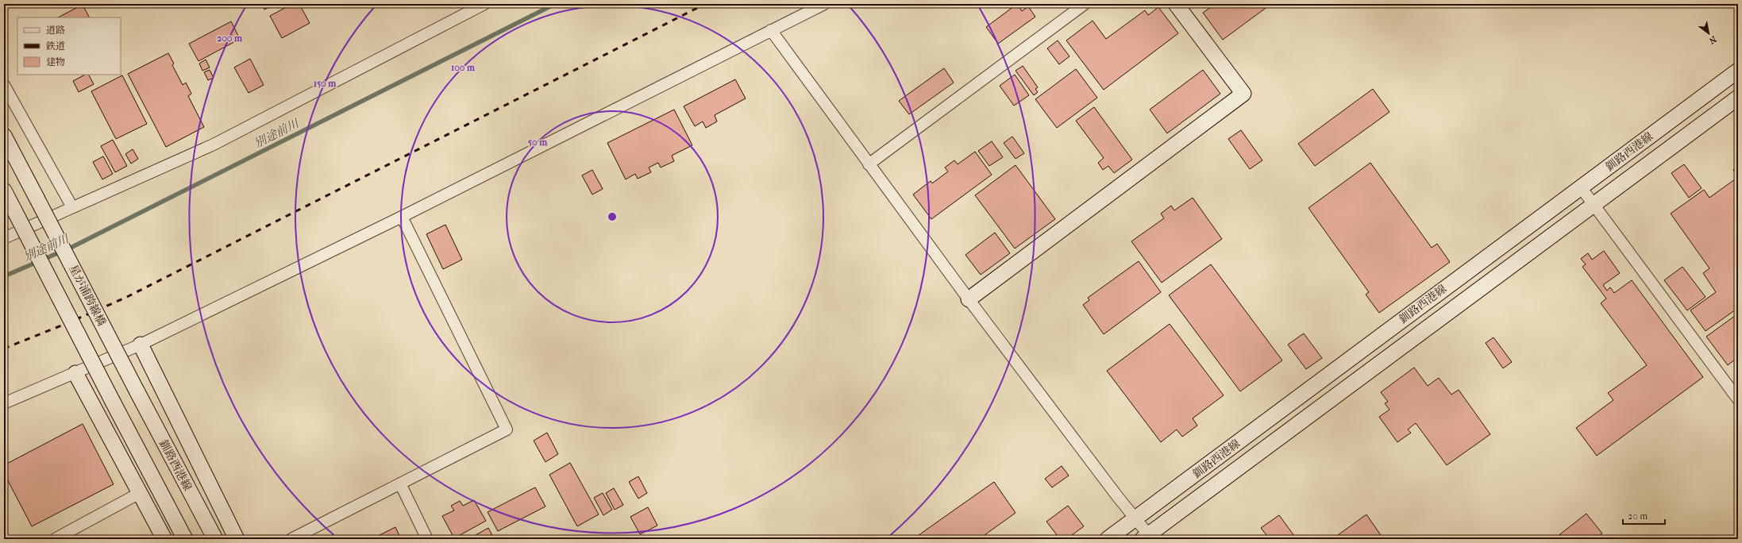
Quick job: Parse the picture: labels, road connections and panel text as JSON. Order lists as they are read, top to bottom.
{
  "streets": {
    "main road": ["釧路西港線", "星が浦跨線橋"]
  },
  "crossings": [
    ["釧路西港線", "星が浦跨線橋"]
  ],
  "water": ["別途前川"],
  "legend": ["道路", "鉄道", "建物"],
  "scale_bar": "20 m",
  "north": "bottom right",
  "rings": [
    "200 m",
    "100 m",
    "150 m",
    "50 m"
  ]
}
